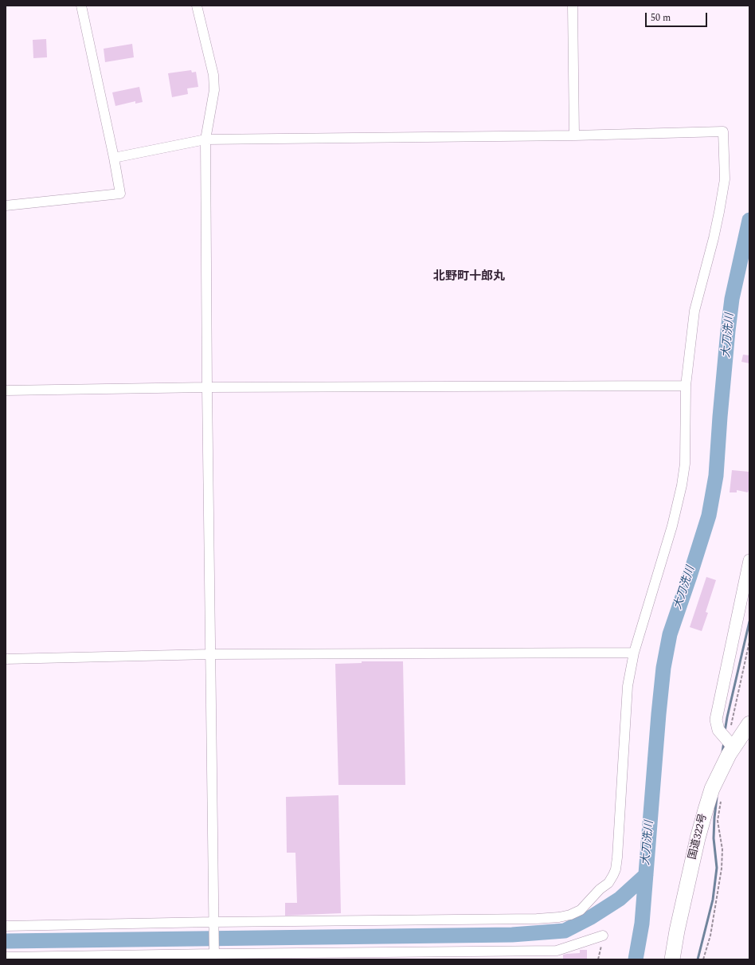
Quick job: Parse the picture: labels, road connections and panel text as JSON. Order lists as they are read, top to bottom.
{
  "streets": {
    "highway": ["国道322号"]
  },
  "districts": ["北野町十郎丸"],
  "water": ["大刀洗川"],
  "scale_bar": "50 m"
}
